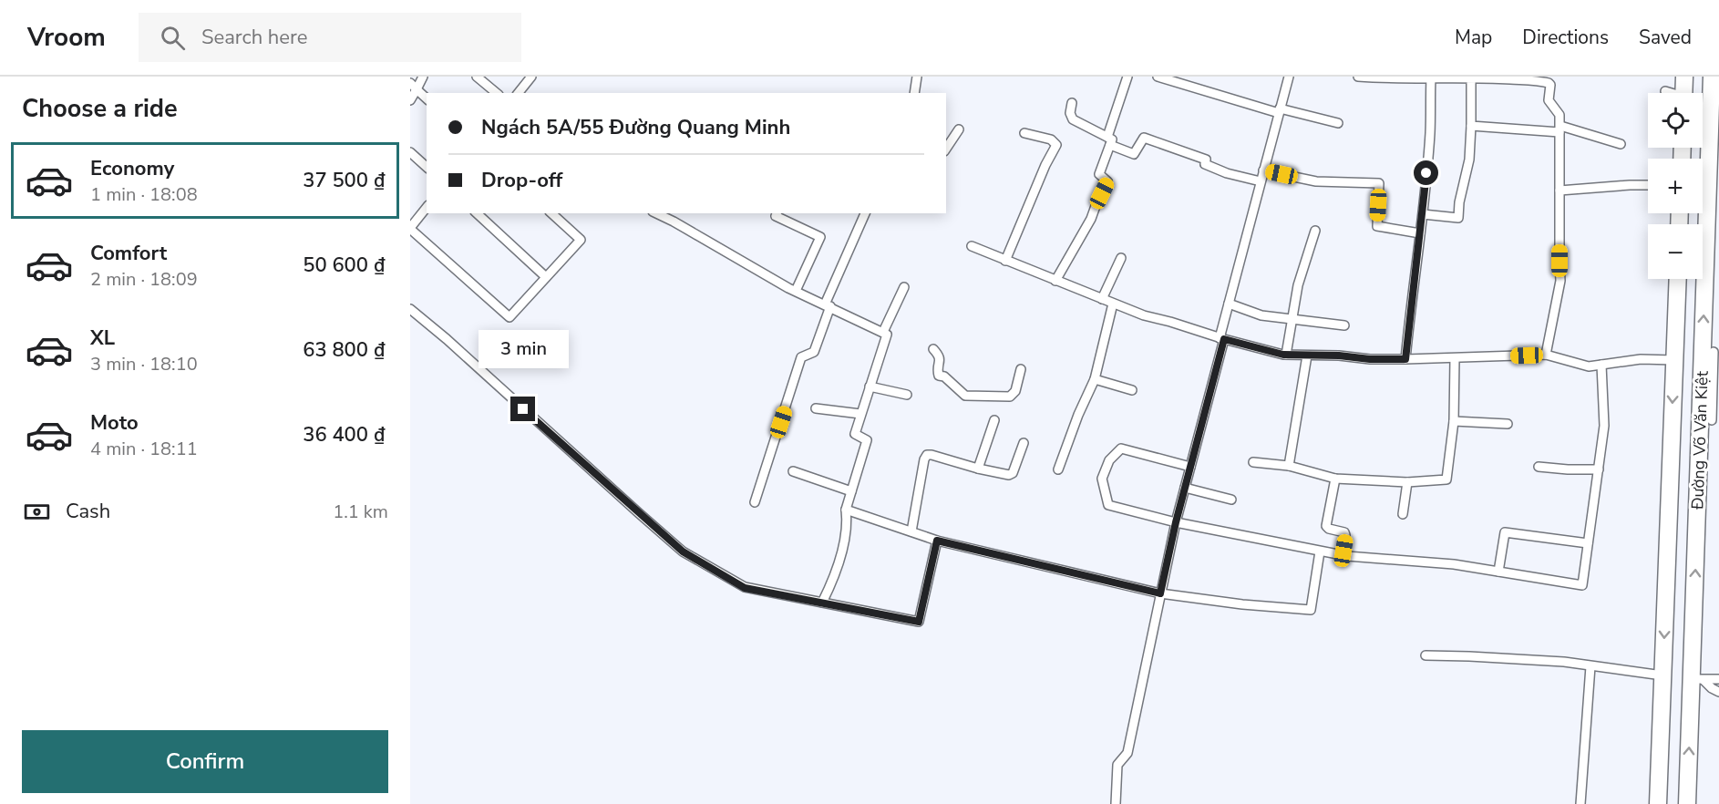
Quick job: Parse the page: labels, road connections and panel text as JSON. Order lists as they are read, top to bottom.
{
  "streets": {
    "highway": ["Đường Võ Văn Kiệt"]
  },
  "page": {
    "header": "Vroom",
    "search": "Search here",
    "nav": ["Map", "Directions", "Saved"],
    "heading": "Choose a ride",
    "map_buttons": ["+", "−"],
    "banner": ["Ngách 5A/55 Đường Quang Minh", "Drop-off"],
    "list": [
      {
        "name": "Economy",
        "note": "1 min · 18:08",
        "value": "37 500 ₫"
      },
      {
        "name": "Comfort",
        "note": "2 min · 18:09",
        "value": "50 600 ₫"
      },
      {
        "name": "XL",
        "note": "3 min · 18:10",
        "value": "63 800 ₫"
      },
      {
        "name": "Moto",
        "note": "4 min · 18:11",
        "value": "36 400 ₫"
      }
    ],
    "bubble": "3 min",
    "pay": ["Cash", "1.1 km"],
    "buttons": "Confirm"
  }
}
